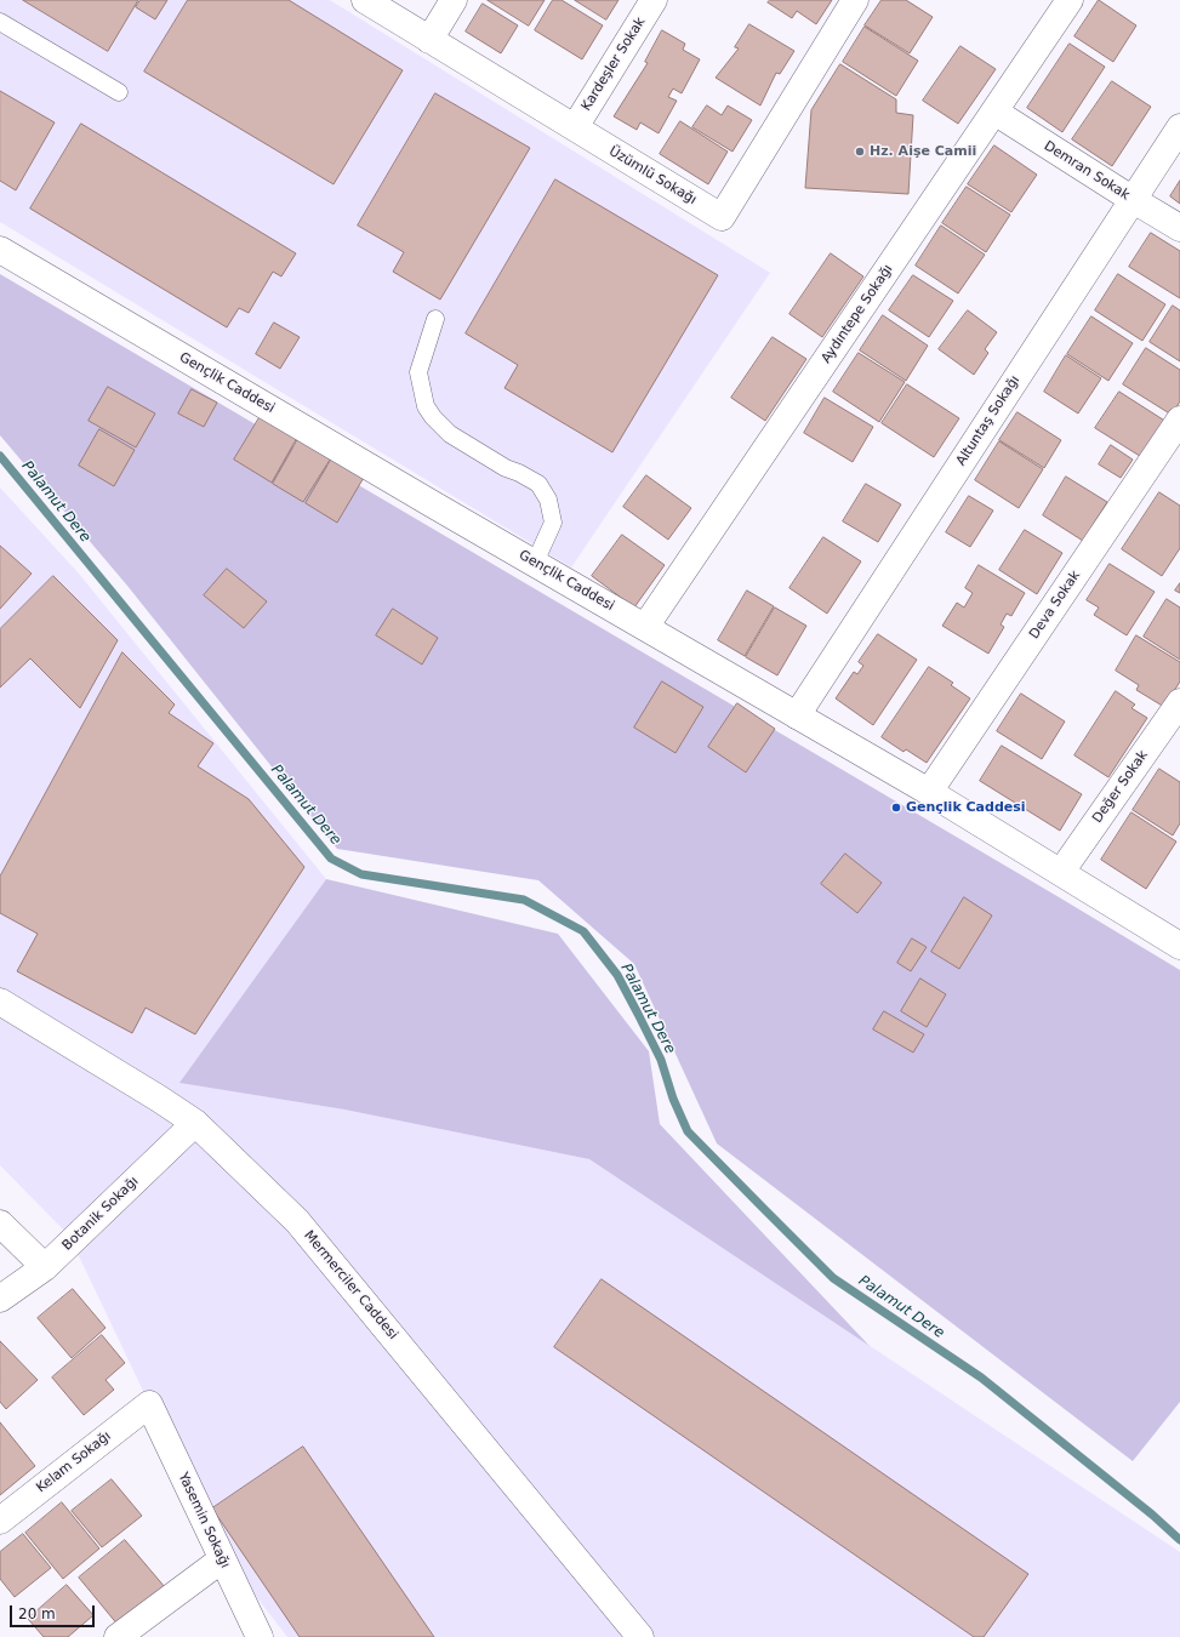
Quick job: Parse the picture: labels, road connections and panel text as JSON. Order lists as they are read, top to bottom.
{
  "streets": {
    "street": [
      "Kardeşler Sokak",
      "Demran Sokak",
      "Üzümlü Sokağı",
      "Aydıntepe Sokağı",
      "Gençlik Caddesi",
      "Altuntaş Sokağı",
      "Deva Sokak",
      "Değer Sokak",
      "Botanik Sokağı",
      "Mermerciler Caddesi",
      "Kelam Sokağı",
      "Yasemin Sokağı"
    ]
  },
  "crossings": [
    ["Kardeşler Sokak", "Üzümlü Sokağı"],
    ["Demran Sokak", "Aydıntepe Sokağı"],
    ["Demran Sokak", "Altuntaş Sokağı"],
    ["Aydıntepe Sokağı", "Gençlik Caddesi"],
    ["Gençlik Caddesi", "Altuntaş Sokağı"],
    ["Gençlik Caddesi", "Deva Sokak"],
    ["Gençlik Caddesi", "Değer Sokak"],
    ["Botanik Sokağı", "Mermerciler Caddesi"],
    ["Kelam Sokağı", "Yasemin Sokağı"]
  ],
  "water": ["Palamut Dere"],
  "places": ["Hz. Aişe Camii", "Gençlik Caddesi"],
  "scale_bar": "20 m"
}
